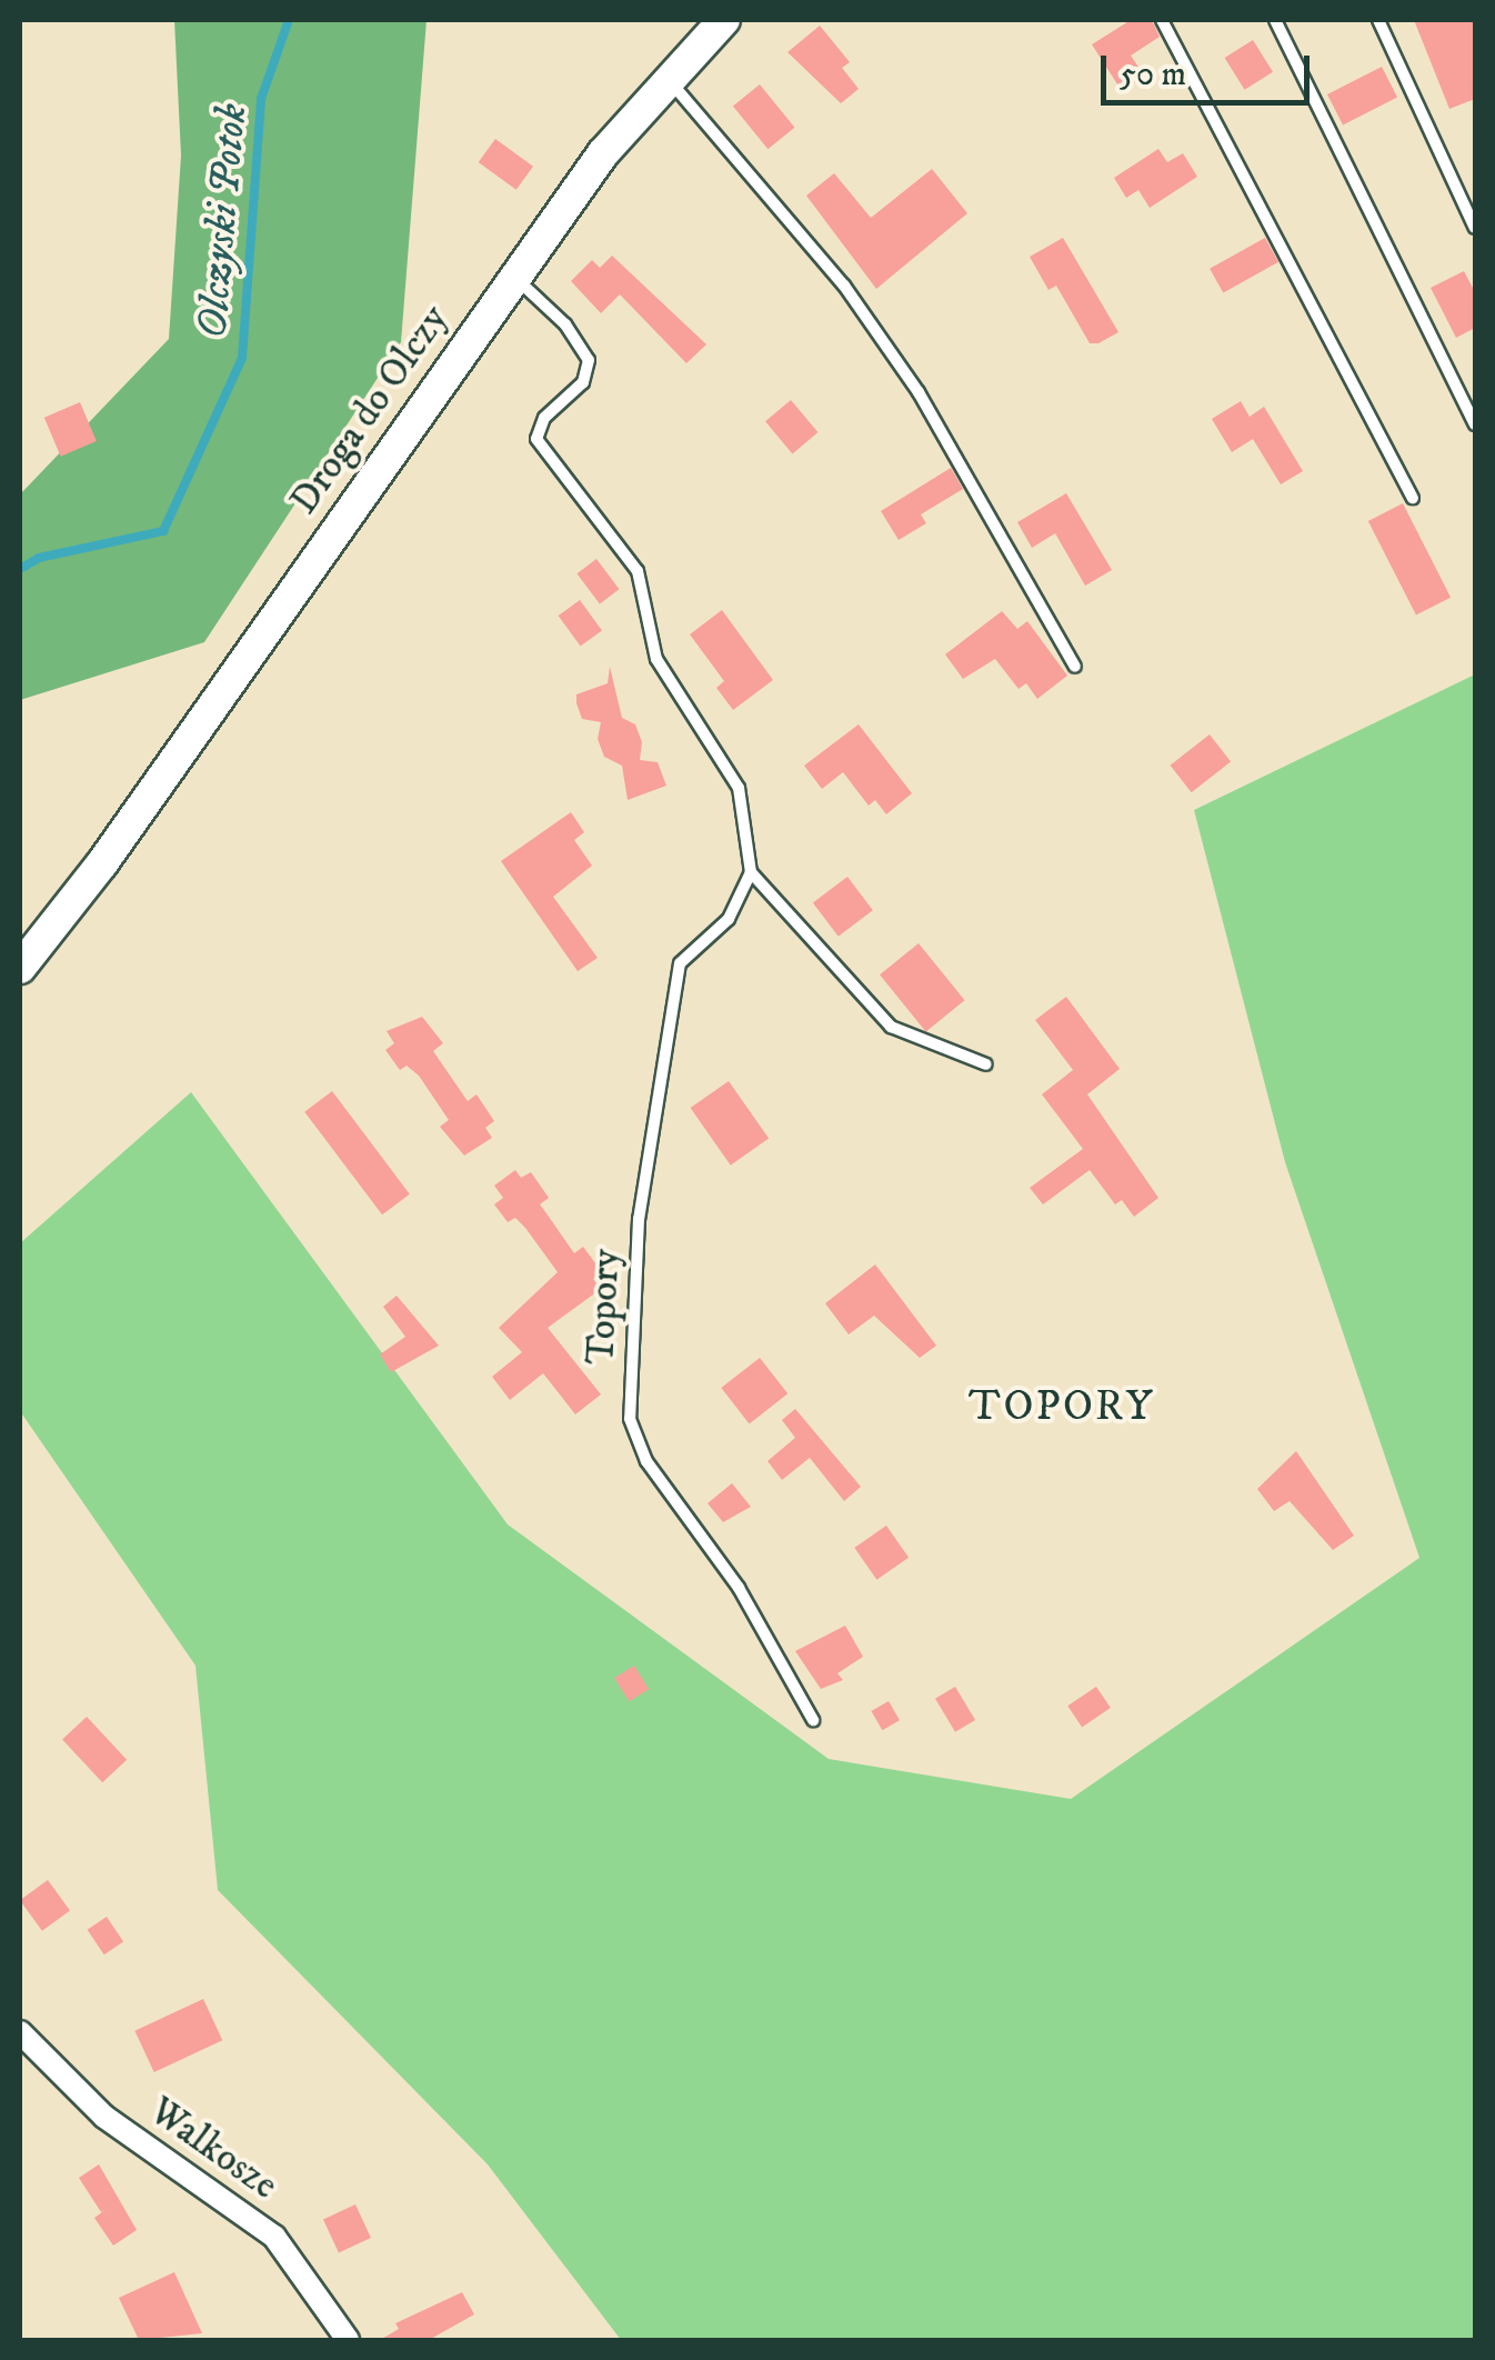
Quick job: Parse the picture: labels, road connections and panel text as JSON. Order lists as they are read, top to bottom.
{
  "streets": {
    "street": ["Droga do Olczy", "Walkosze"],
    "lane": ["Topory"]
  },
  "districts": ["TOPORY"],
  "water": ["Olczyski Potok"],
  "scale_bar": "50 m"
}
